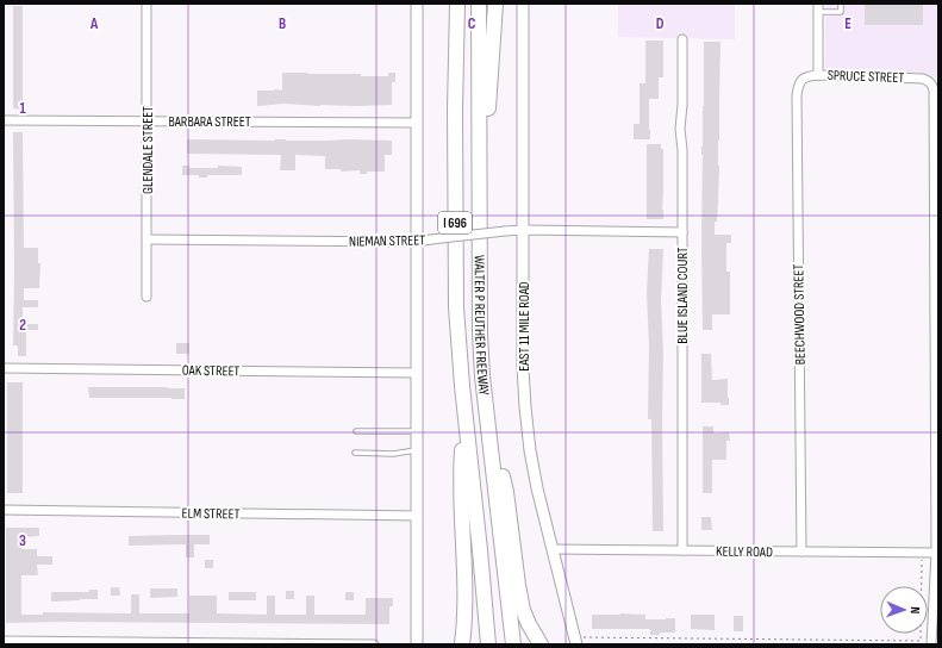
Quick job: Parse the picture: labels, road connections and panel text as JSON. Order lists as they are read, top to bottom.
{
  "streets": {
    "highway": ["I 696", "WALTER P REUTHER FREEWAY"],
    "main road": ["EAST 11 MILE ROAD"],
    "street": [
      "SPRUCE STREET",
      "BARBARA STREET",
      "GLENDALE STREET",
      "NIEMAN STREET",
      "BLUE ISLAND COURT",
      "BEECHWOOD STREET",
      "OAK STREET",
      "ELM STREET",
      "KELLY ROAD"
    ]
  },
  "crossings": [
    ["SPRUCE STREET", "BEECHWOOD STREET"],
    ["SPRUCE STREET", "KELLY ROAD"],
    ["BARBARA STREET", "GLENDALE STREET"],
    ["GLENDALE STREET", "NIEMAN STREET"],
    ["NIEMAN STREET", "BLUE ISLAND COURT"],
    ["NIEMAN STREET", "EAST 11 MILE ROAD"],
    ["BLUE ISLAND COURT", "KELLY ROAD"],
    ["BEECHWOOD STREET", "KELLY ROAD"],
    ["EAST 11 MILE ROAD", "KELLY ROAD"]
  ],
  "north": "right",
  "grid": {
    "columns": [
      "A",
      "B",
      "C",
      "D",
      "E"
    ],
    "rows": ["1", "2", "3"]
  }
}
